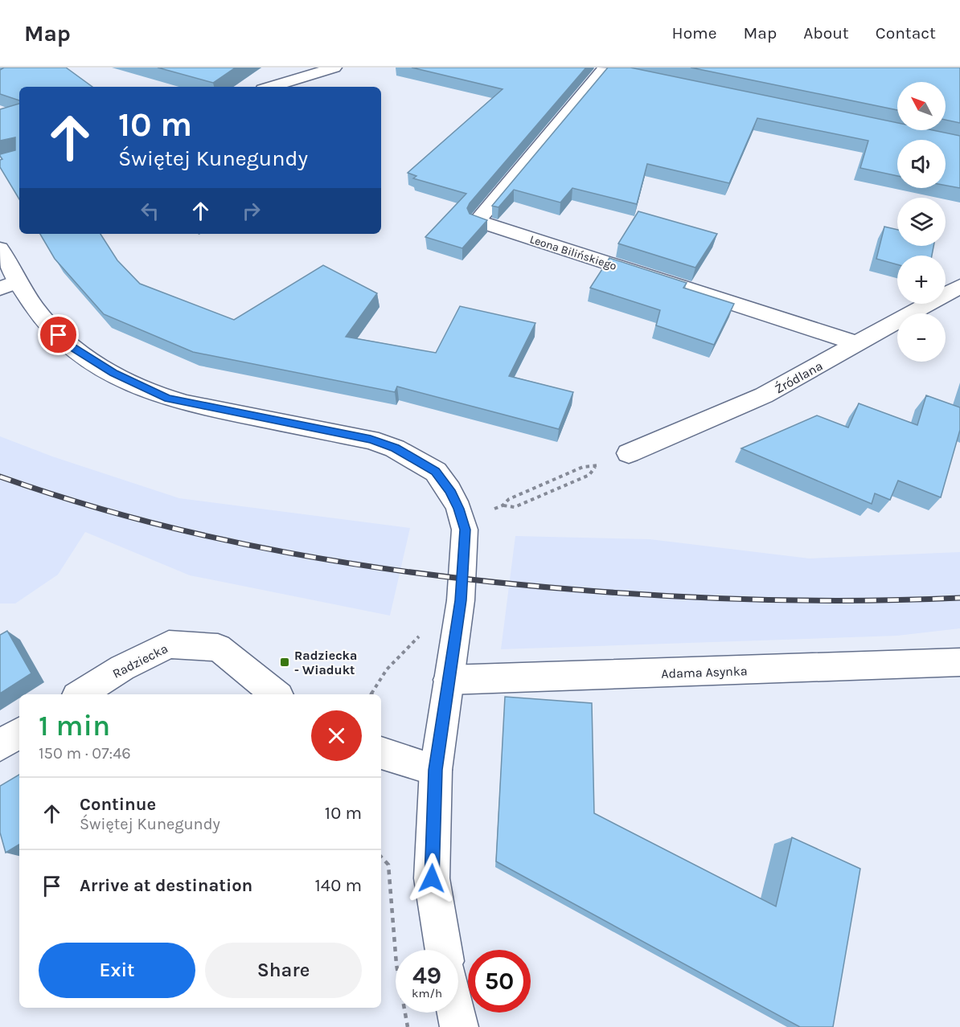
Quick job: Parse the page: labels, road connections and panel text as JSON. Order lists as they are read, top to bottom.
{
  "streets": {
    "street": [
      "Leona Bilińskiego",
      "Źródlana",
      "Radziecka",
      "Adama Asynka"
    ]
  },
  "crossings": [
    ["Leona Bilińskiego", "Źródlana"]
  ],
  "places": {
    "transit": ["Radziecka - Wiadukt"]
  },
  "north": "top left",
  "page": {
    "header": "Map",
    "nav": [
      "Home",
      "Map",
      "About",
      "Contact"
    ],
    "map_buttons": ["+", "−"],
    "turn": ["10 m", "Świętej Kunegundy"],
    "heading": ["1 min", "150 m · 07:46"],
    "list": [
      {
        "name": "Continue",
        "note": "Świętej Kunegundy",
        "value": "10 m"
      },
      {
        "name": "Arrive at destination",
        "value": "140 m"
      }
    ],
    "buttons": ["Exit", "Share"],
    "speed": "49 km/h",
    "limit": "50"
  }
}
